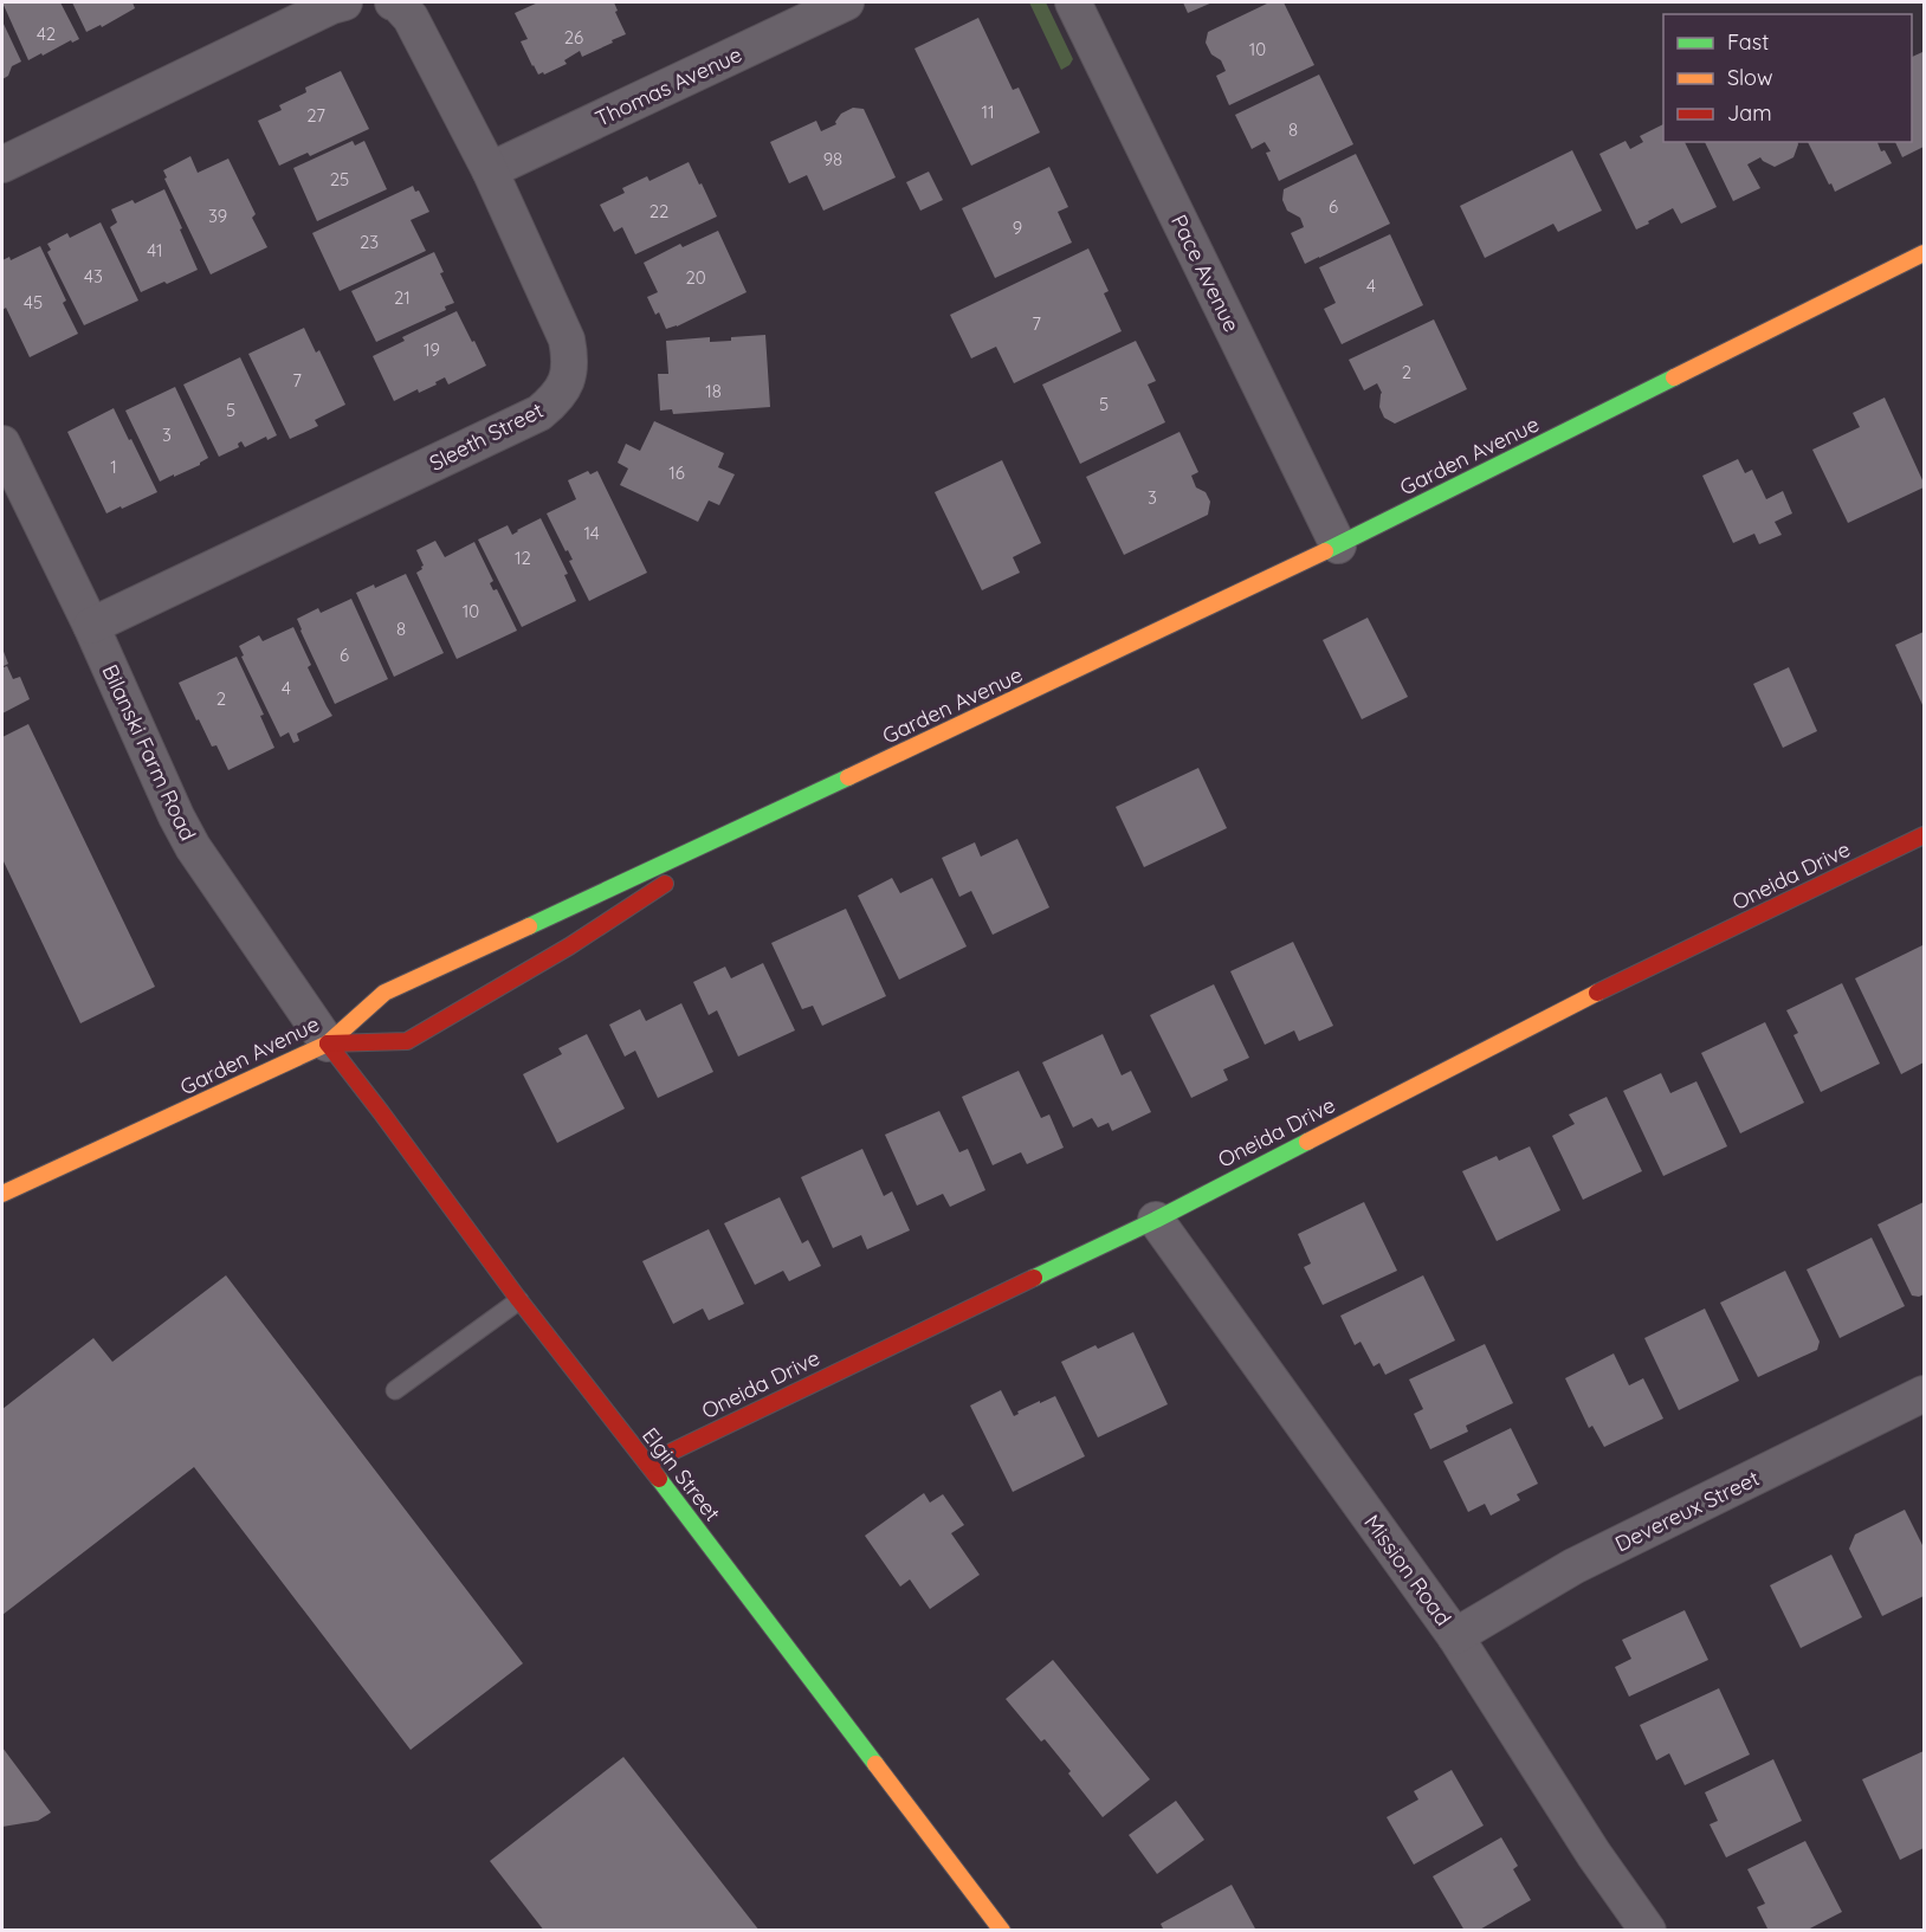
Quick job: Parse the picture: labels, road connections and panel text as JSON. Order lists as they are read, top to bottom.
{
  "streets": {
    "street": [
      "Thomas Avenue",
      "Pace Avenue",
      "Sleeth Street",
      "Garden Avenue",
      "Bilanski Farm Road",
      "Oneida Drive",
      "Elgin Street",
      "Devereux Street",
      "Mission Road"
    ]
  },
  "crossings": [
    ["Thomas Avenue", "Sleeth Street"],
    ["Pace Avenue", "Garden Avenue"],
    ["Sleeth Street", "Bilanski Farm Road"],
    ["Garden Avenue", "Bilanski Farm Road"],
    ["Garden Avenue", "Elgin Street"],
    ["Bilanski Farm Road", "Elgin Street"],
    ["Oneida Drive", "Elgin Street"],
    ["Oneida Drive", "Mission Road"],
    ["Devereux Street", "Mission Road"]
  ],
  "house_numbers": [
    "42",
    "26",
    "10",
    "11",
    "27",
    "8",
    "98",
    "25",
    "6",
    "22",
    "39",
    "9",
    "23",
    "41",
    "43",
    "20",
    "4",
    "21",
    "45",
    "7",
    "19",
    "2",
    "7",
    "18",
    "5",
    "5",
    "3",
    "1",
    "16",
    "3",
    "14",
    "12",
    "10",
    "8",
    "6",
    "4",
    "2"
  ],
  "legend": ["Fast", "Slow", "Jam"]
}
